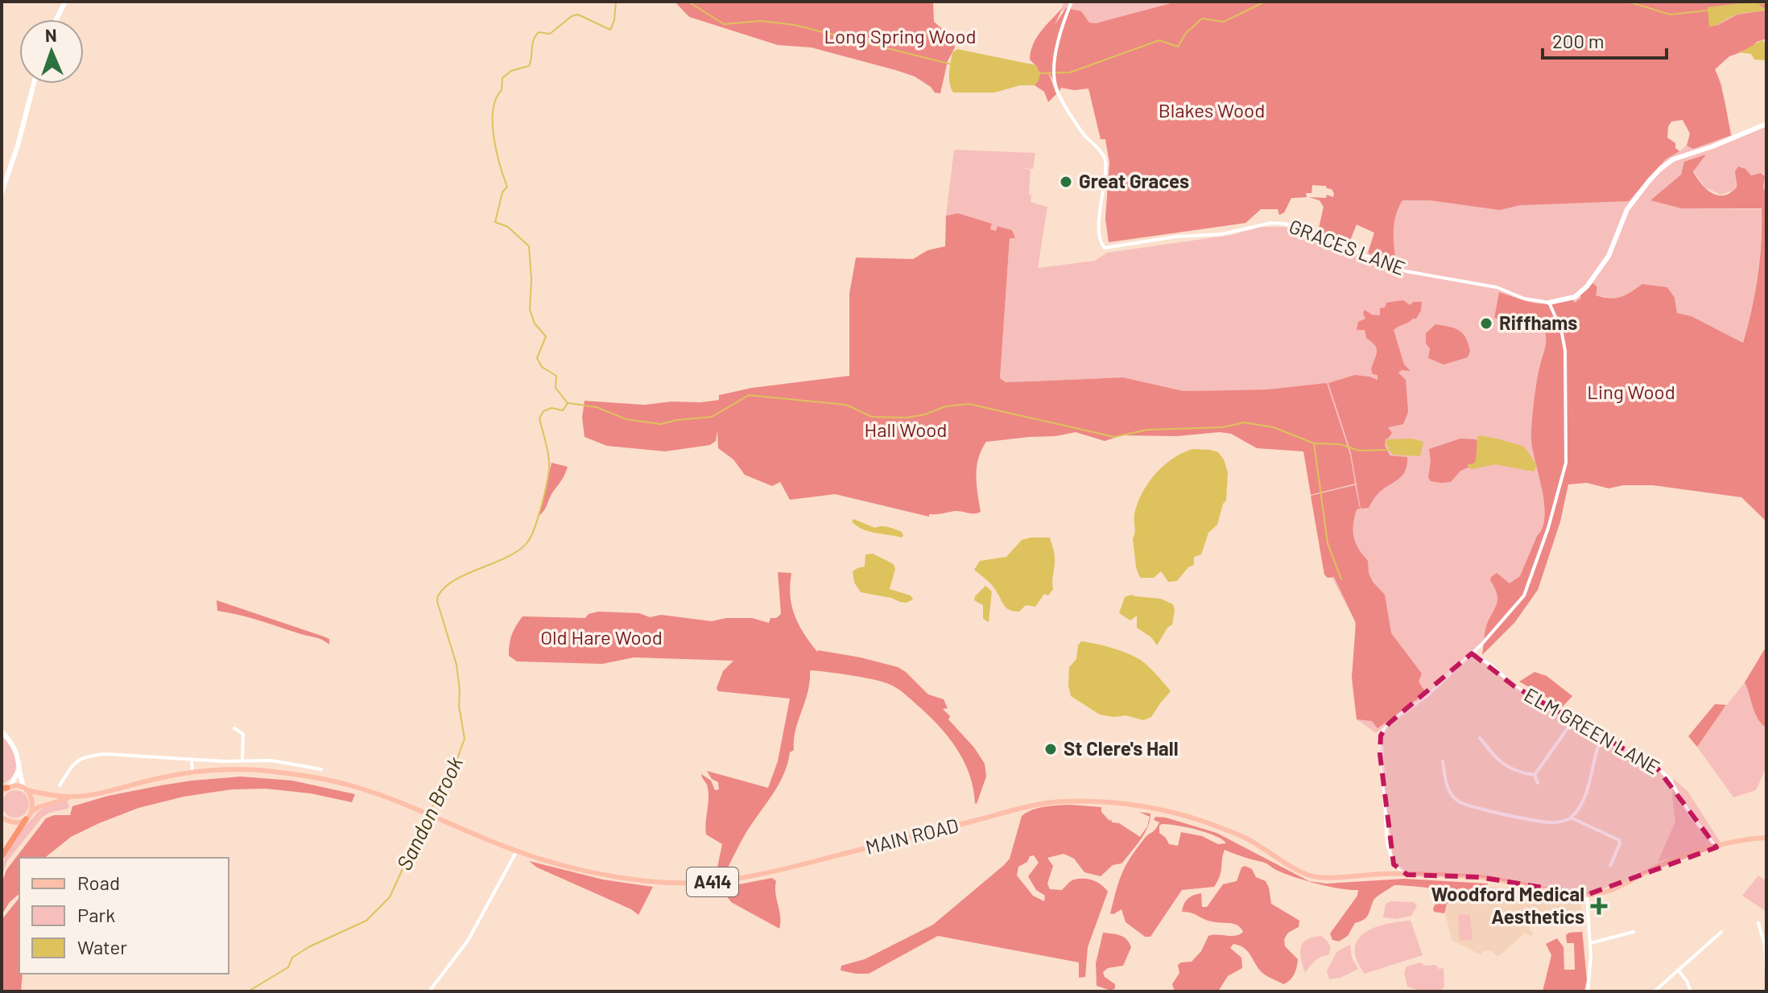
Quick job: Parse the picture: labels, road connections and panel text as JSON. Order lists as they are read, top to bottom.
{
  "streets": {
    "main road": ["MAIN ROAD", "A414"],
    "street": ["GRACES LANE", "ELM GREEN LANE"]
  },
  "crossings": [
    ["ELM GREEN LANE", "A414"],
    ["MAIN ROAD", "A414"]
  ],
  "water": ["Sandon Brook"],
  "parks": [
    "Long Spring Wood",
    "Blakes Wood",
    "Ling Wood",
    "Hall Wood",
    "Old Hare Wood"
  ],
  "places": {
    "other": ["Great Graces", "Riffhams", "St Clere's Hall"],
    "health": ["Woodford Medical Aesthetics"]
  },
  "legend": ["Road", "Park", "Water"],
  "scale_bar": "200 m",
  "north": "top"
}
